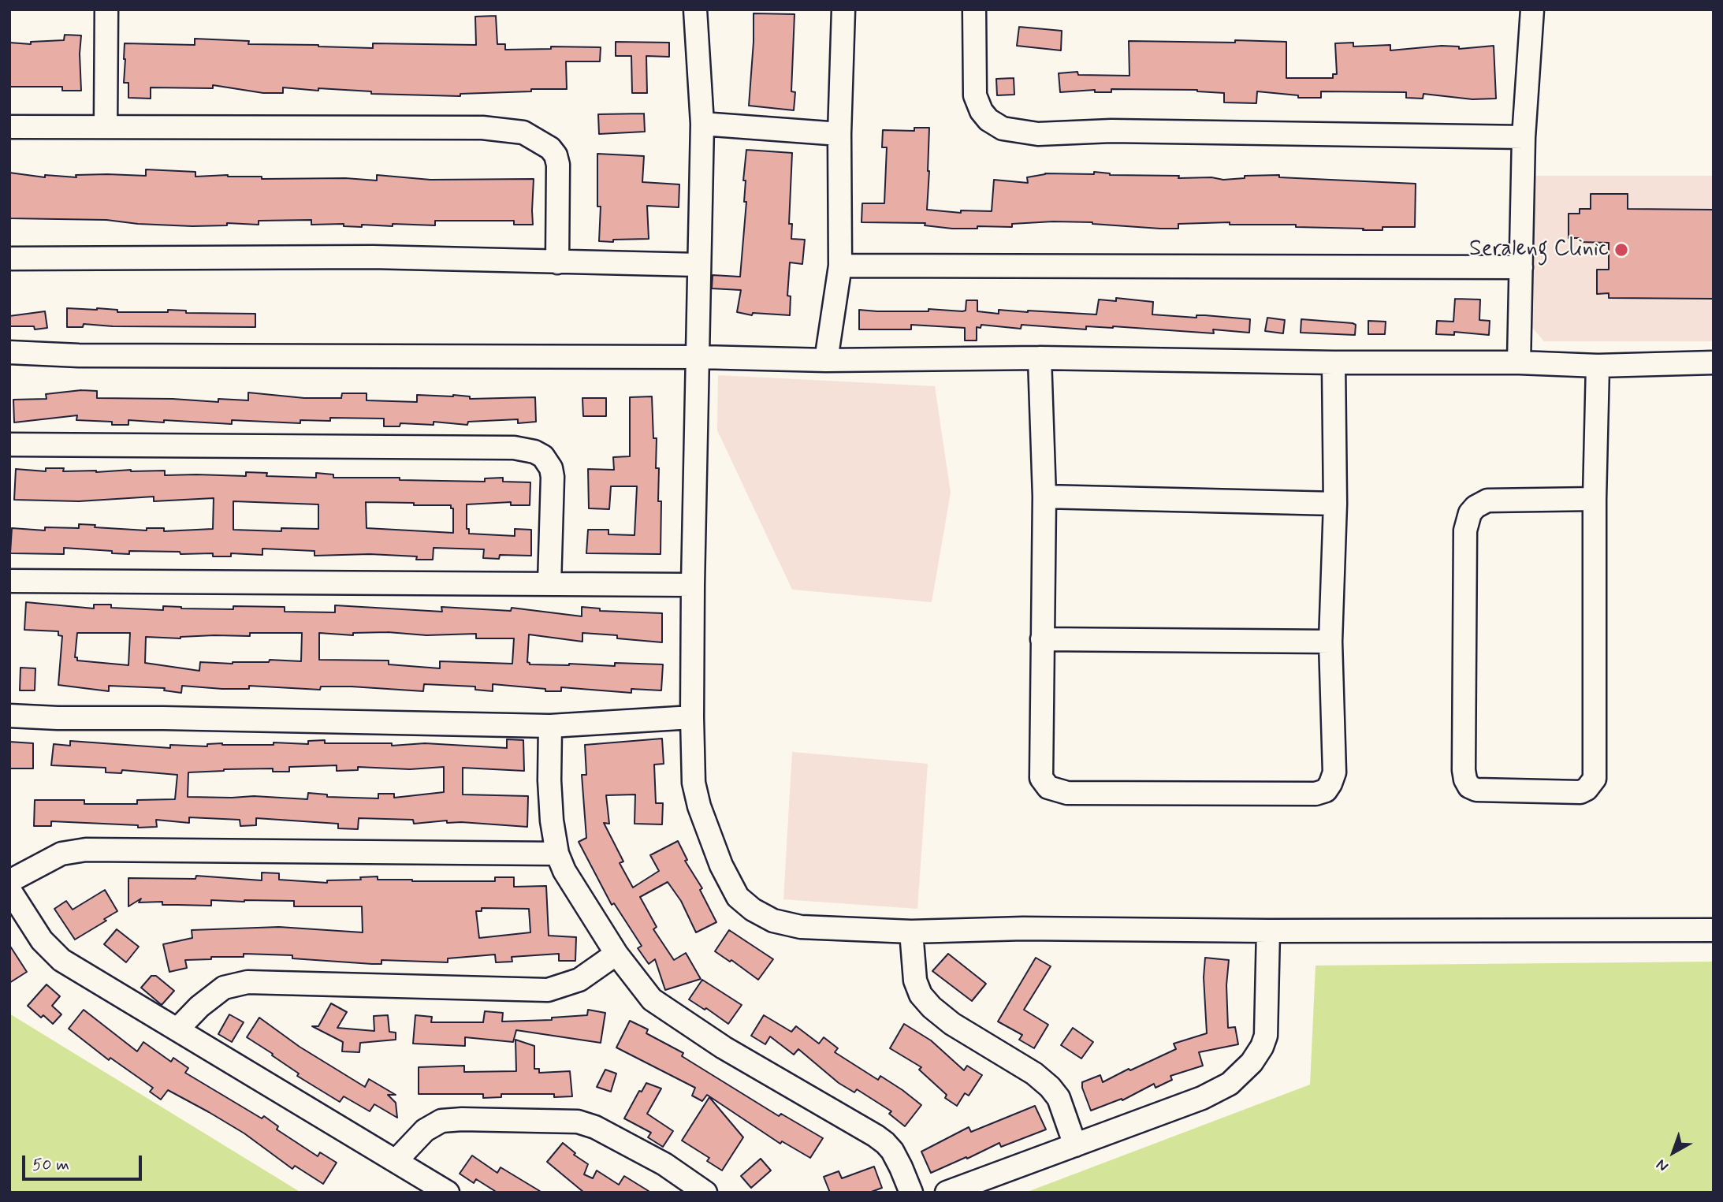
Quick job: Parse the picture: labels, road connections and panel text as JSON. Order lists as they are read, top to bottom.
{
  "places": ["Seraleng Clinic"],
  "scale_bar": "50 m",
  "north": "bottom left"
}
